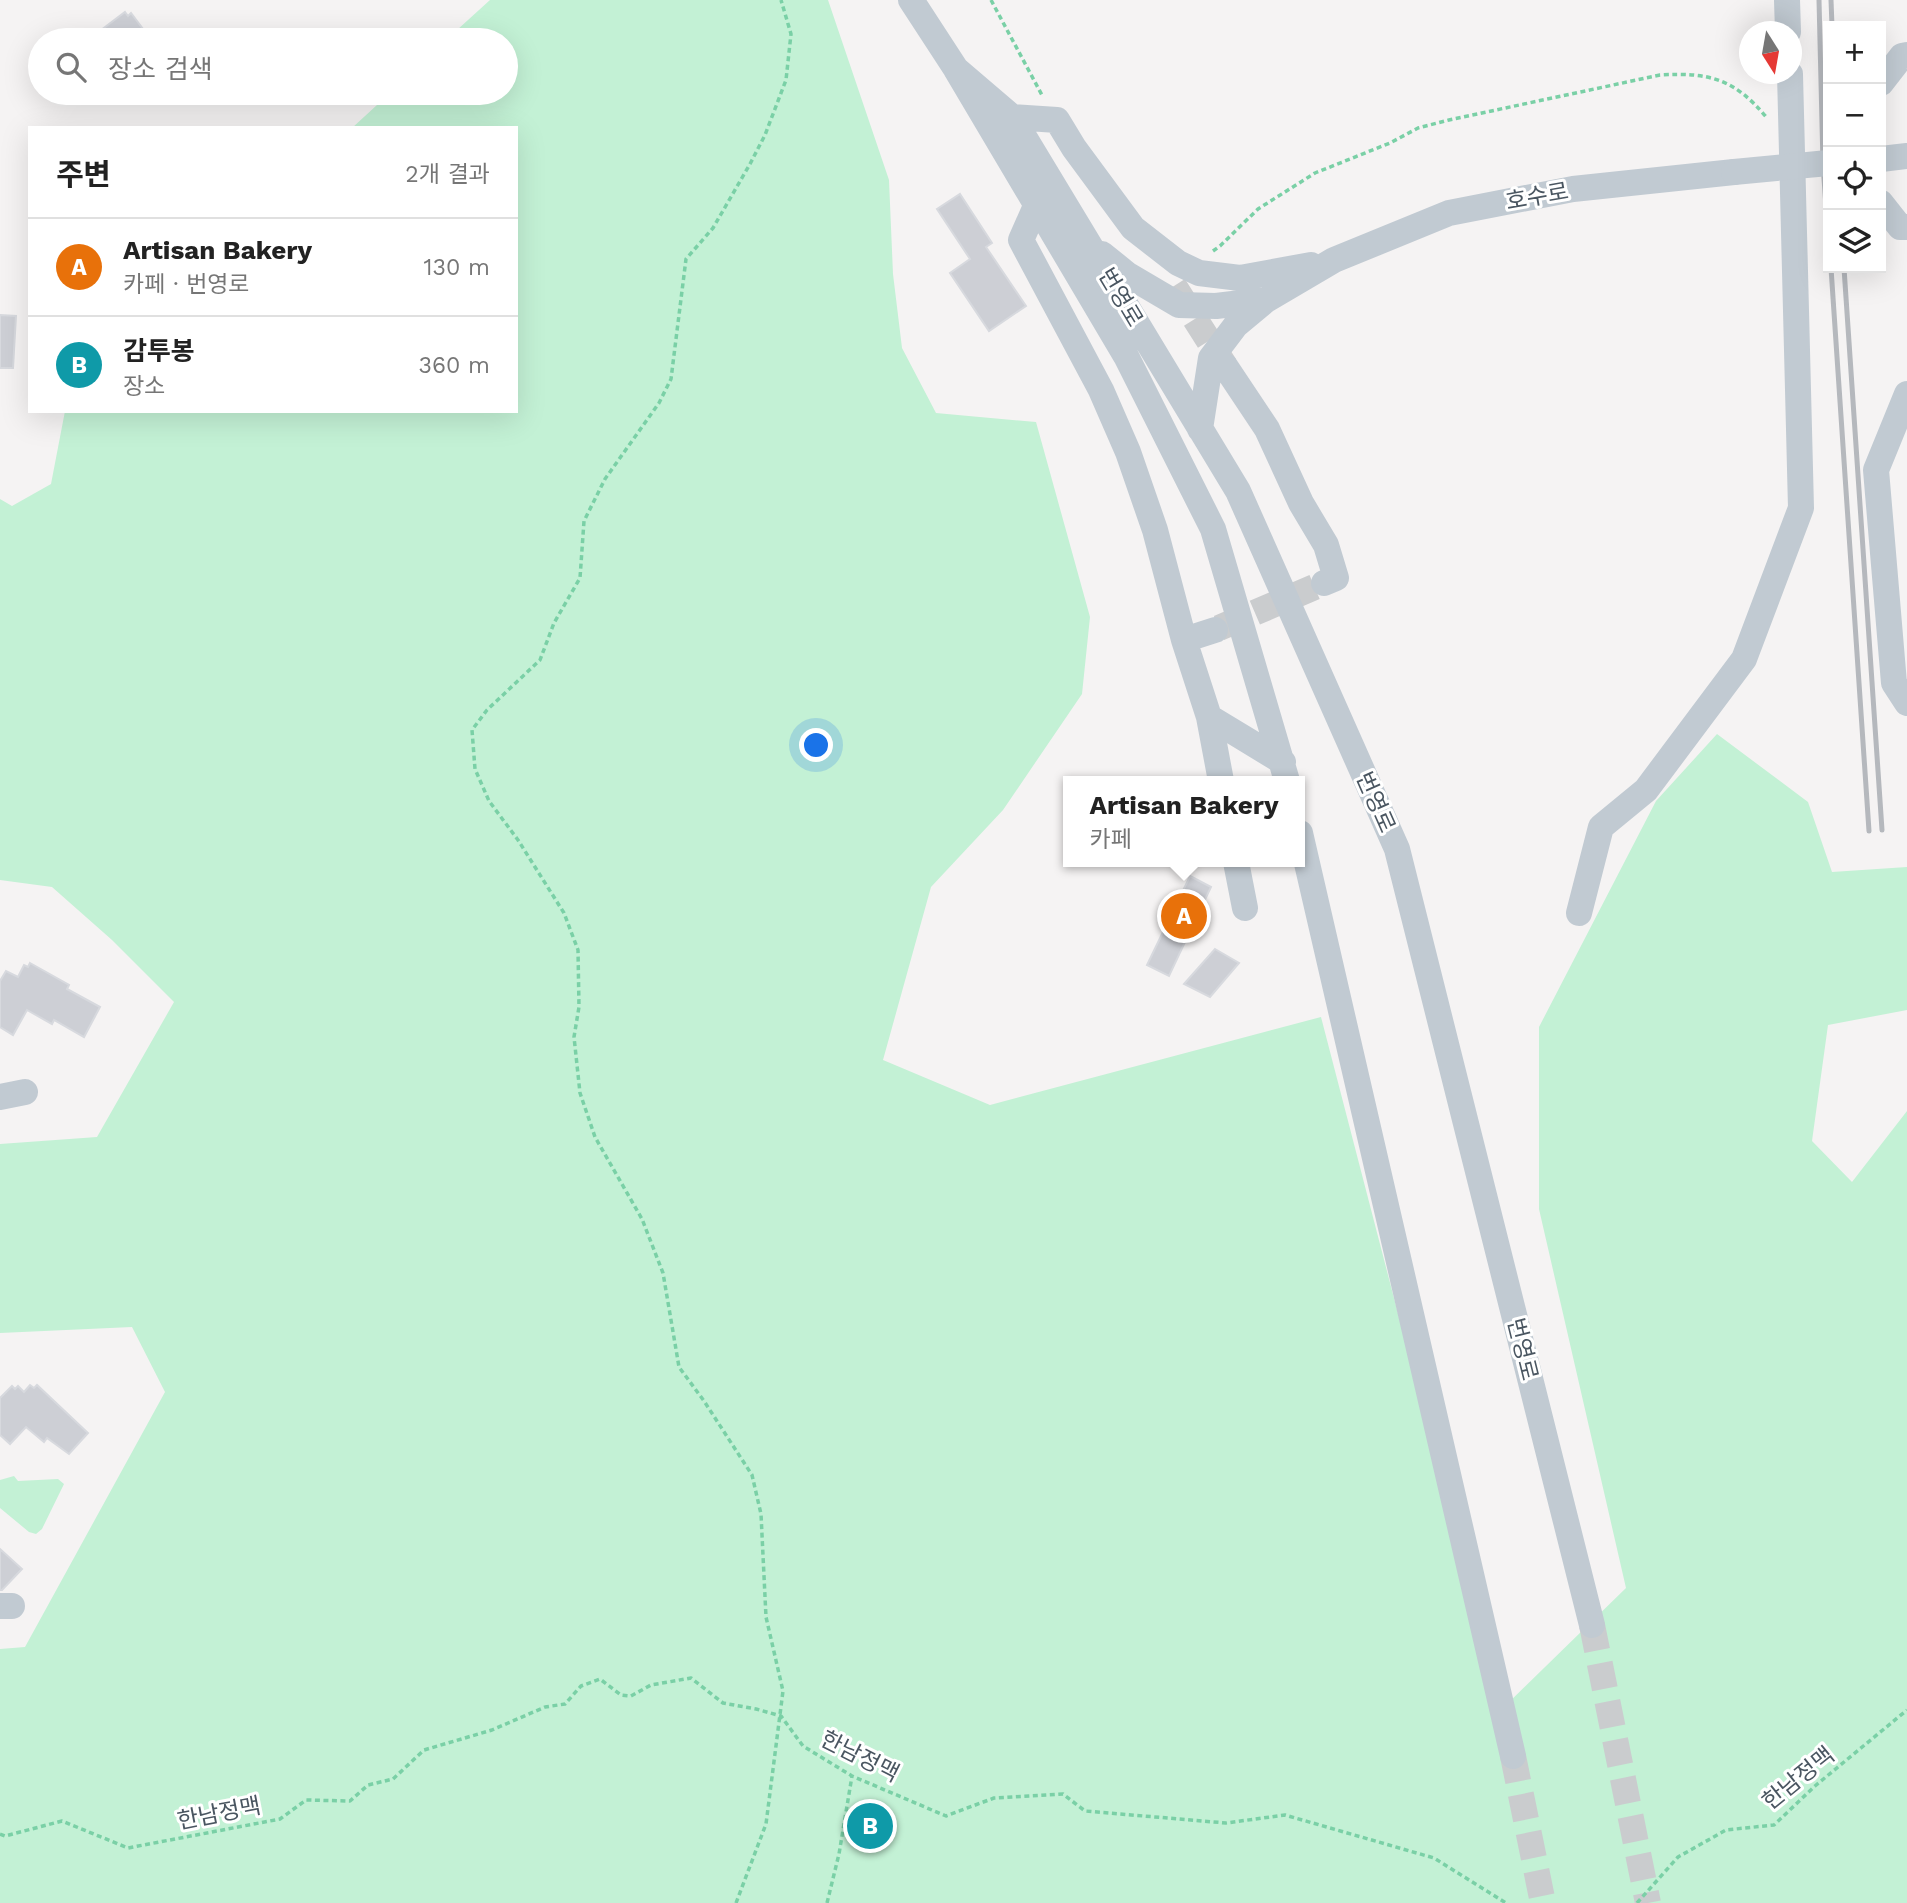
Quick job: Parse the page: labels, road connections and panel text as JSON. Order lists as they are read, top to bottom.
{
  "streets": {
    "street": ["호수로", "번영로"],
    "path": ["한남정맥"]
  },
  "crossings": [
    ["호수로", "번영로"]
  ],
  "north": "bottom",
  "page": {
    "map_buttons": ["+", "−"],
    "search": "장소 검색",
    "heading": ["주변", "2개 결과"],
    "list": [
      {
        "mark": "A",
        "name": "Artisan Bakery",
        "note": "카페 · 번영로",
        "value": "130 m"
      },
      {
        "mark": "B",
        "name": "감투봉",
        "note": "장소",
        "value": "360 m"
      }
    ],
    "popup": ["Artisan Bakery", "카페"],
    "pins": ["A", "B"]
  }
}
